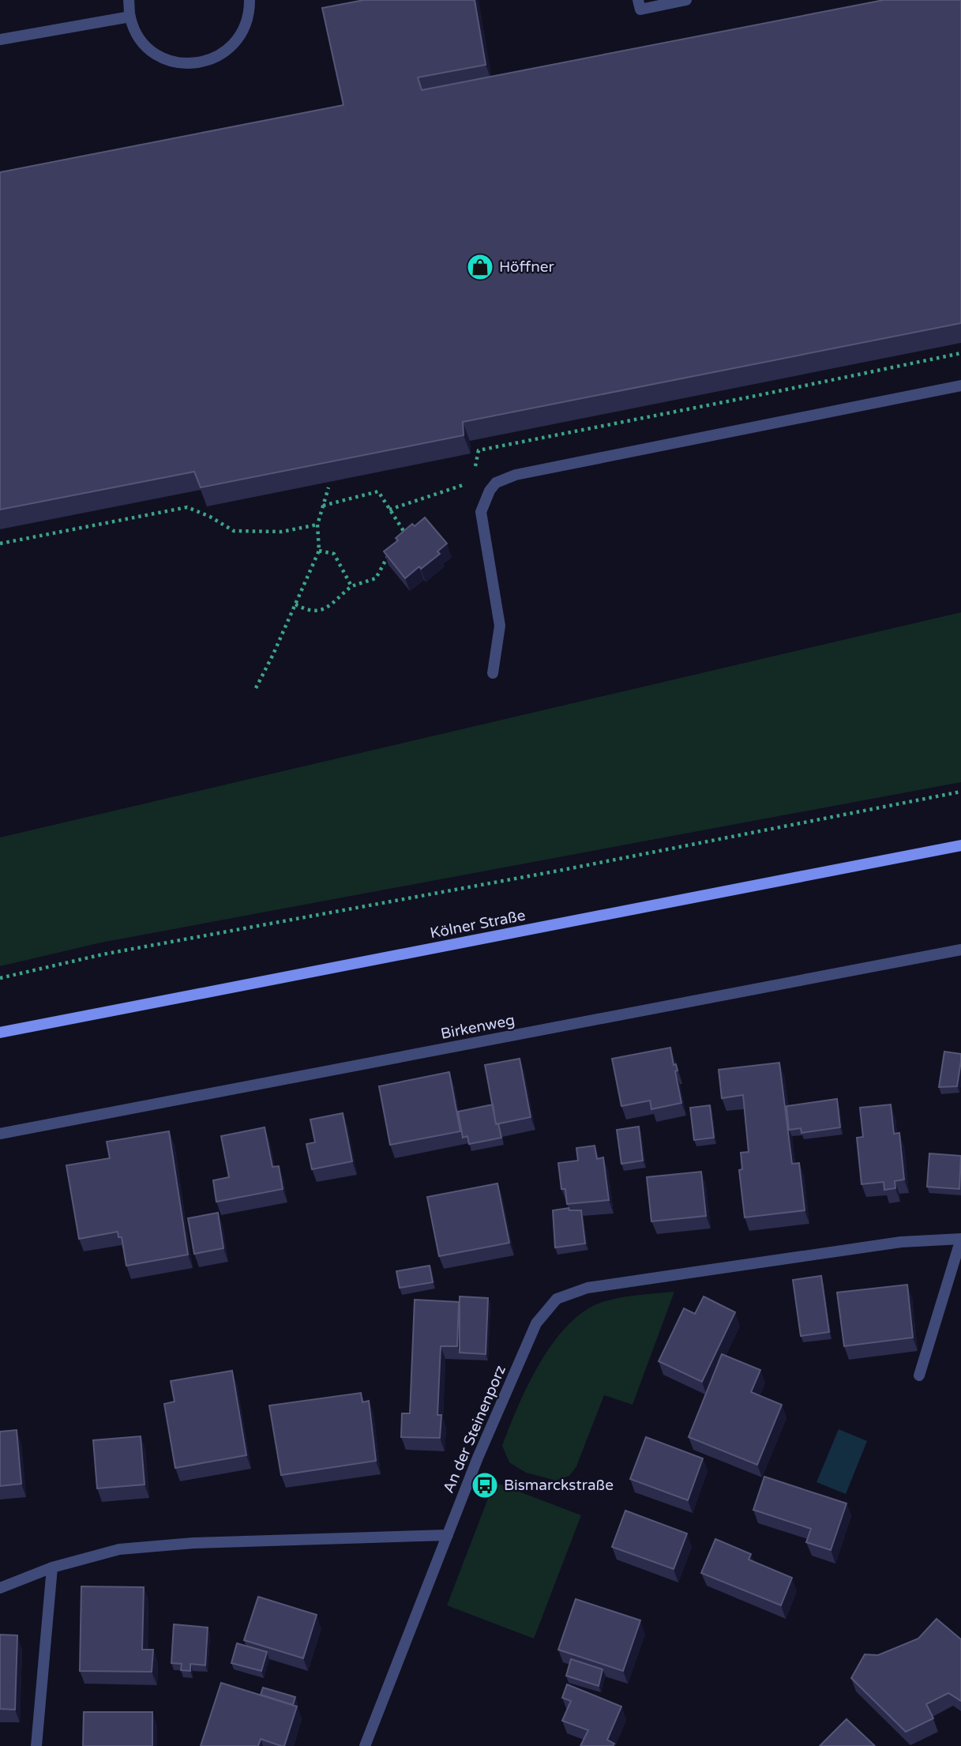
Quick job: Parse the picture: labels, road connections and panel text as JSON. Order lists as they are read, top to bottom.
{
  "streets": {
    "main road": ["Kölner Straße"],
    "street": ["Birkenweg", "An der Steinenporz"]
  },
  "places": {
    "shop": ["Höffner"],
    "bus stop": ["Bismarckstraße"]
  }
}
